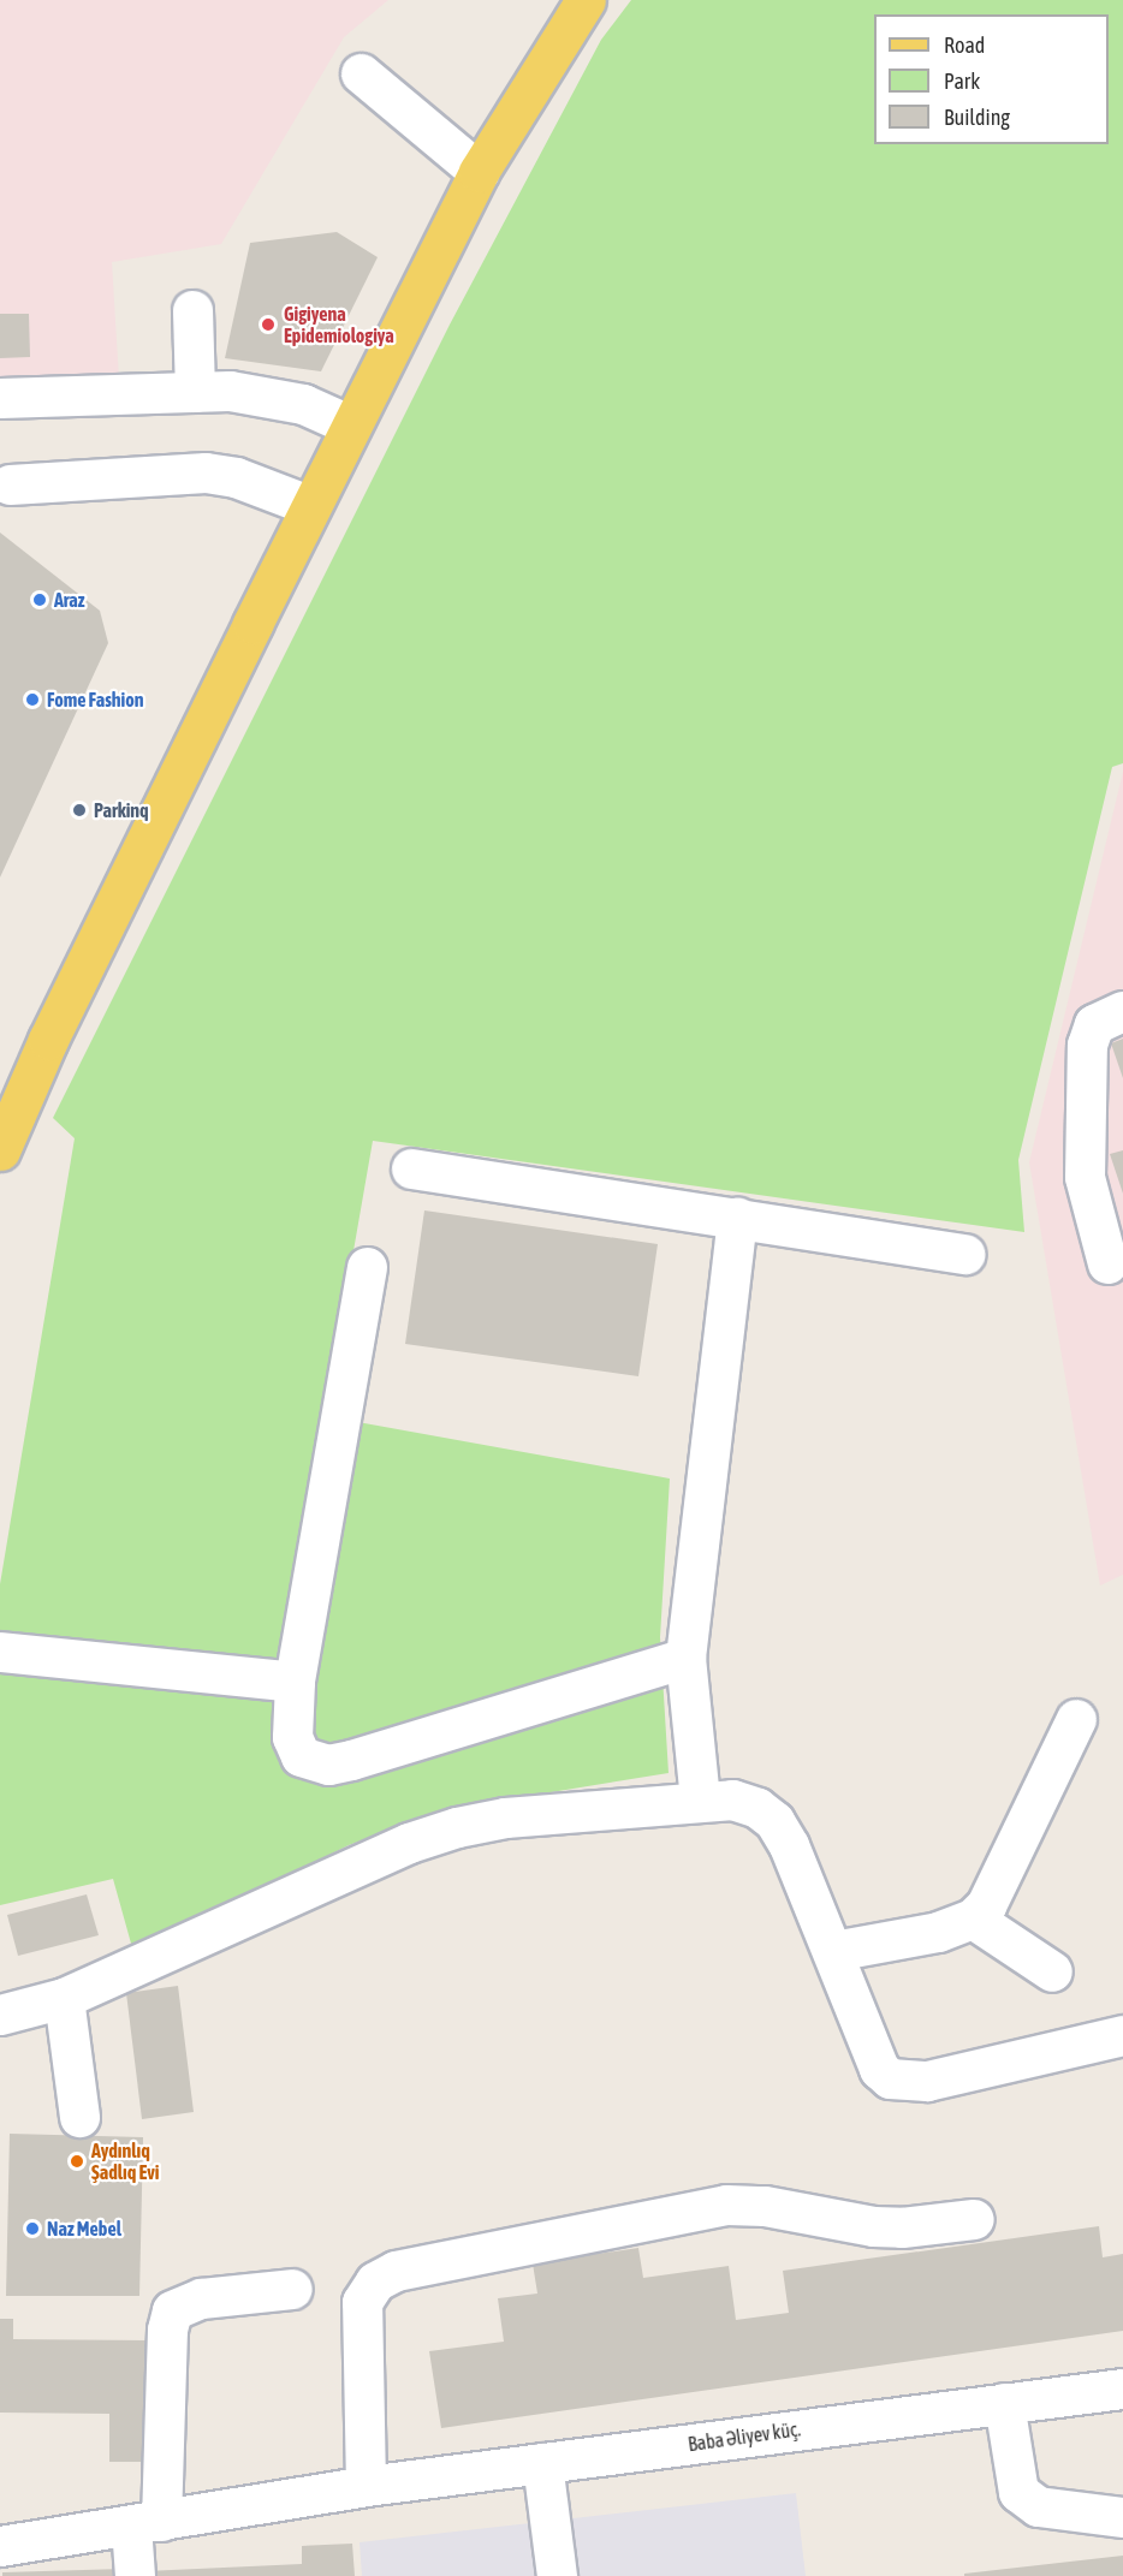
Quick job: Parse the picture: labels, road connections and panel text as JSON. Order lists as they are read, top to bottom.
{
  "streets": {
    "street": ["Baba Əliyev küç."]
  },
  "places": [
    "Gigiyena Epidemiologiya",
    "Araz",
    "Fome Fashion",
    "Parkinq",
    "Aydınlıq Şadlıq Evi",
    "Naz Mebel"
  ],
  "legend": ["Road", "Park", "Building"]
}
